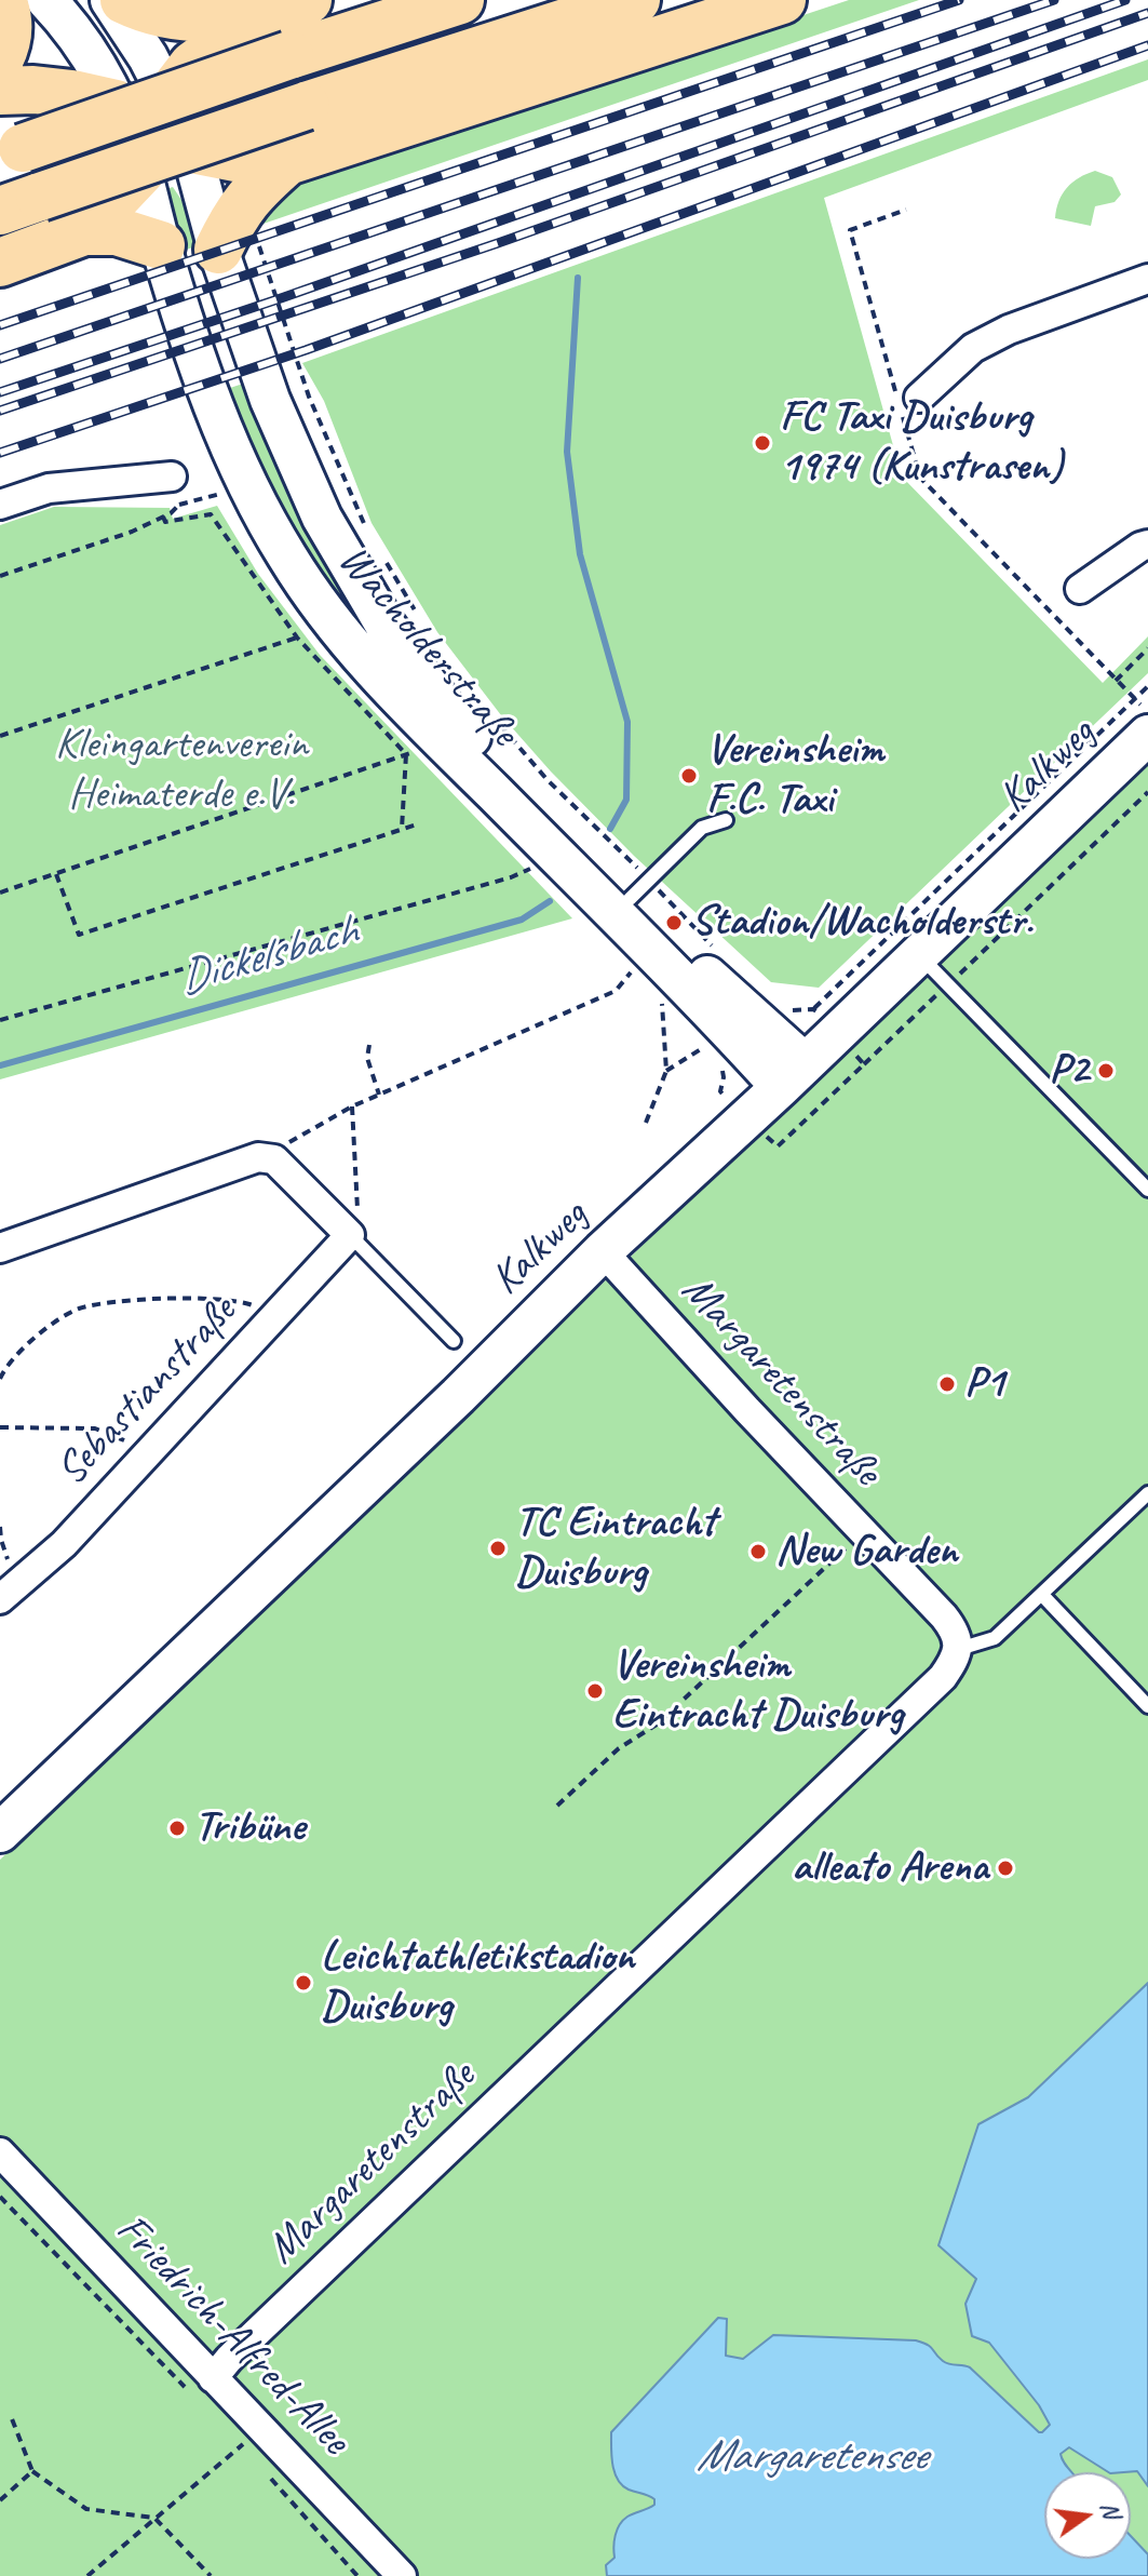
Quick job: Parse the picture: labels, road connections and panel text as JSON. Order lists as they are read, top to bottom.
{
  "streets": {
    "street": [
      "Wacholderstraße",
      "Kalkweg",
      "Margaretenstraße",
      "Sebastianstraße",
      "Friedrich-Alfred-Allee"
    ]
  },
  "crossings": [
    ["Wacholderstraße", "Kalkweg"],
    ["Kalkweg", "Margaretenstraße"],
    ["Margaretenstraße", "Friedrich-Alfred-Allee"]
  ],
  "water": ["Dickelsbach", "Margaretensee"],
  "parks": ["Kleingartenverein Heimaterde e.V."],
  "places": [
    "FC Taxi Duisburg 1974 (Kunstrasen)",
    "Vereinsheim F.C. Taxi",
    "Stadion/Wacholderstr.",
    "P2",
    "P1",
    "TC Eintracht Duisburg",
    "New Garden",
    "Vereinsheim Eintracht Duisburg",
    "Tribüne",
    "alleato Arena",
    "Leichtathletikstadion Duisburg"
  ],
  "north": "right"
}
